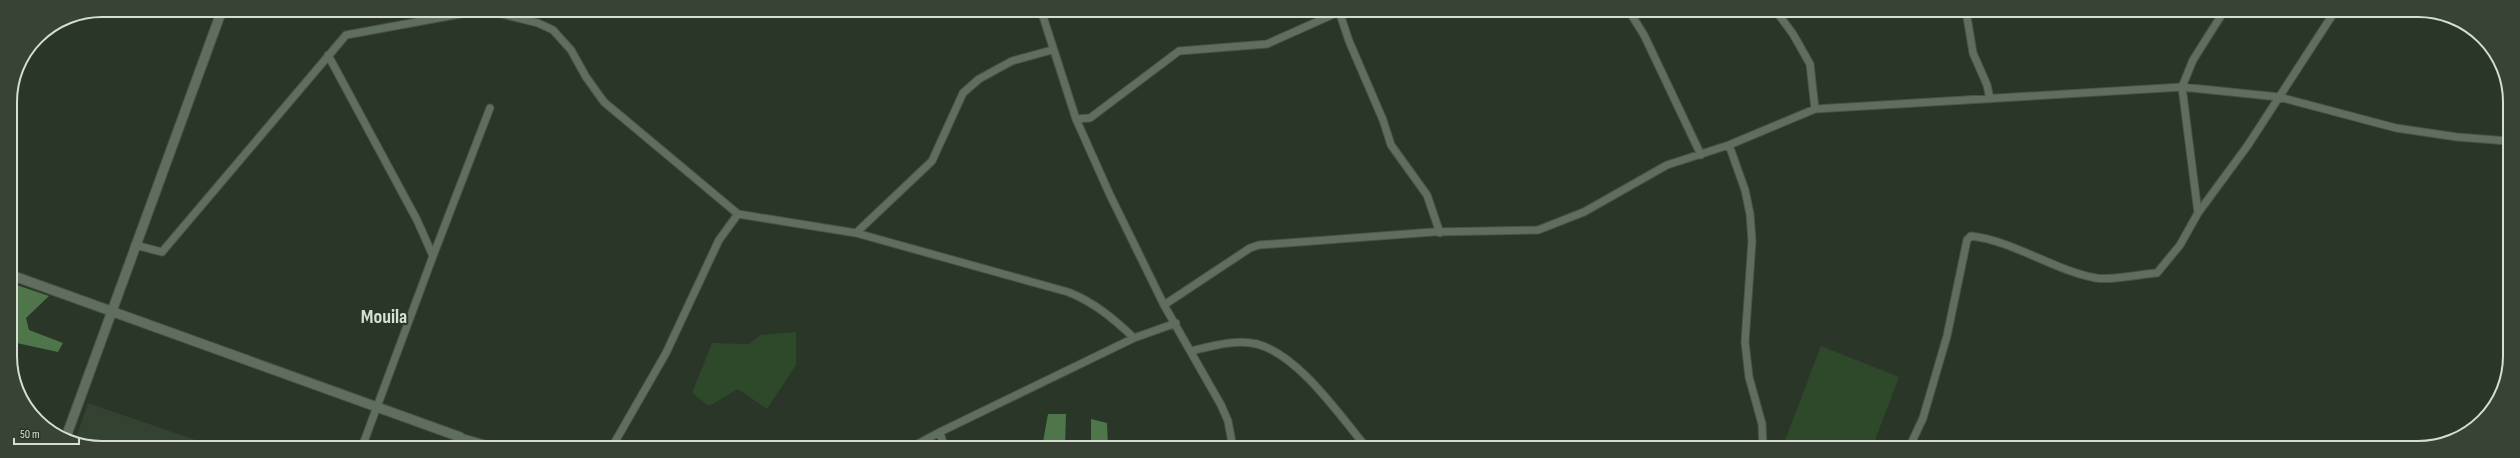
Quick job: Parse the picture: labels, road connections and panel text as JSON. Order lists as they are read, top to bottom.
{
  "districts": ["Mouila"],
  "scale_bar": "50 m"
}
